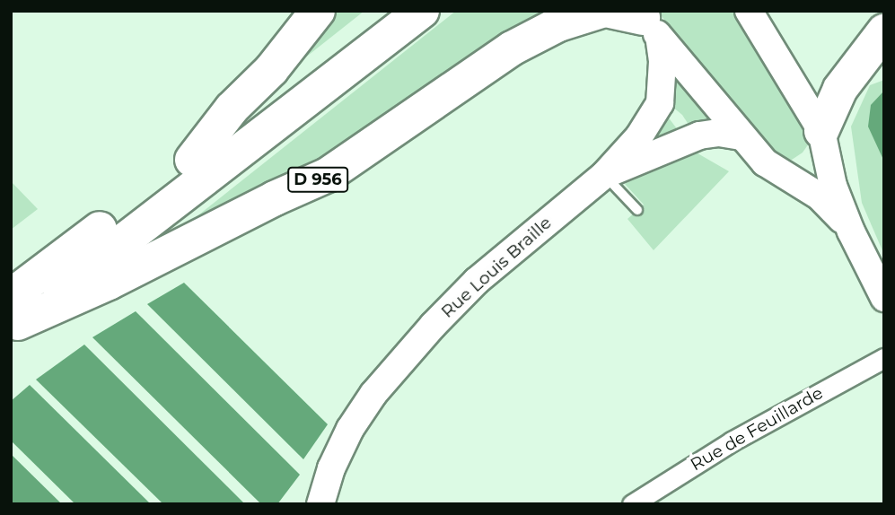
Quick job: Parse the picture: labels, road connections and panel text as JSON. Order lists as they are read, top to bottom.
{
  "streets": {
    "highway": ["D 956"],
    "street": ["Rue Louis Braille", "Rue de Feuillarde"]
  }
}
